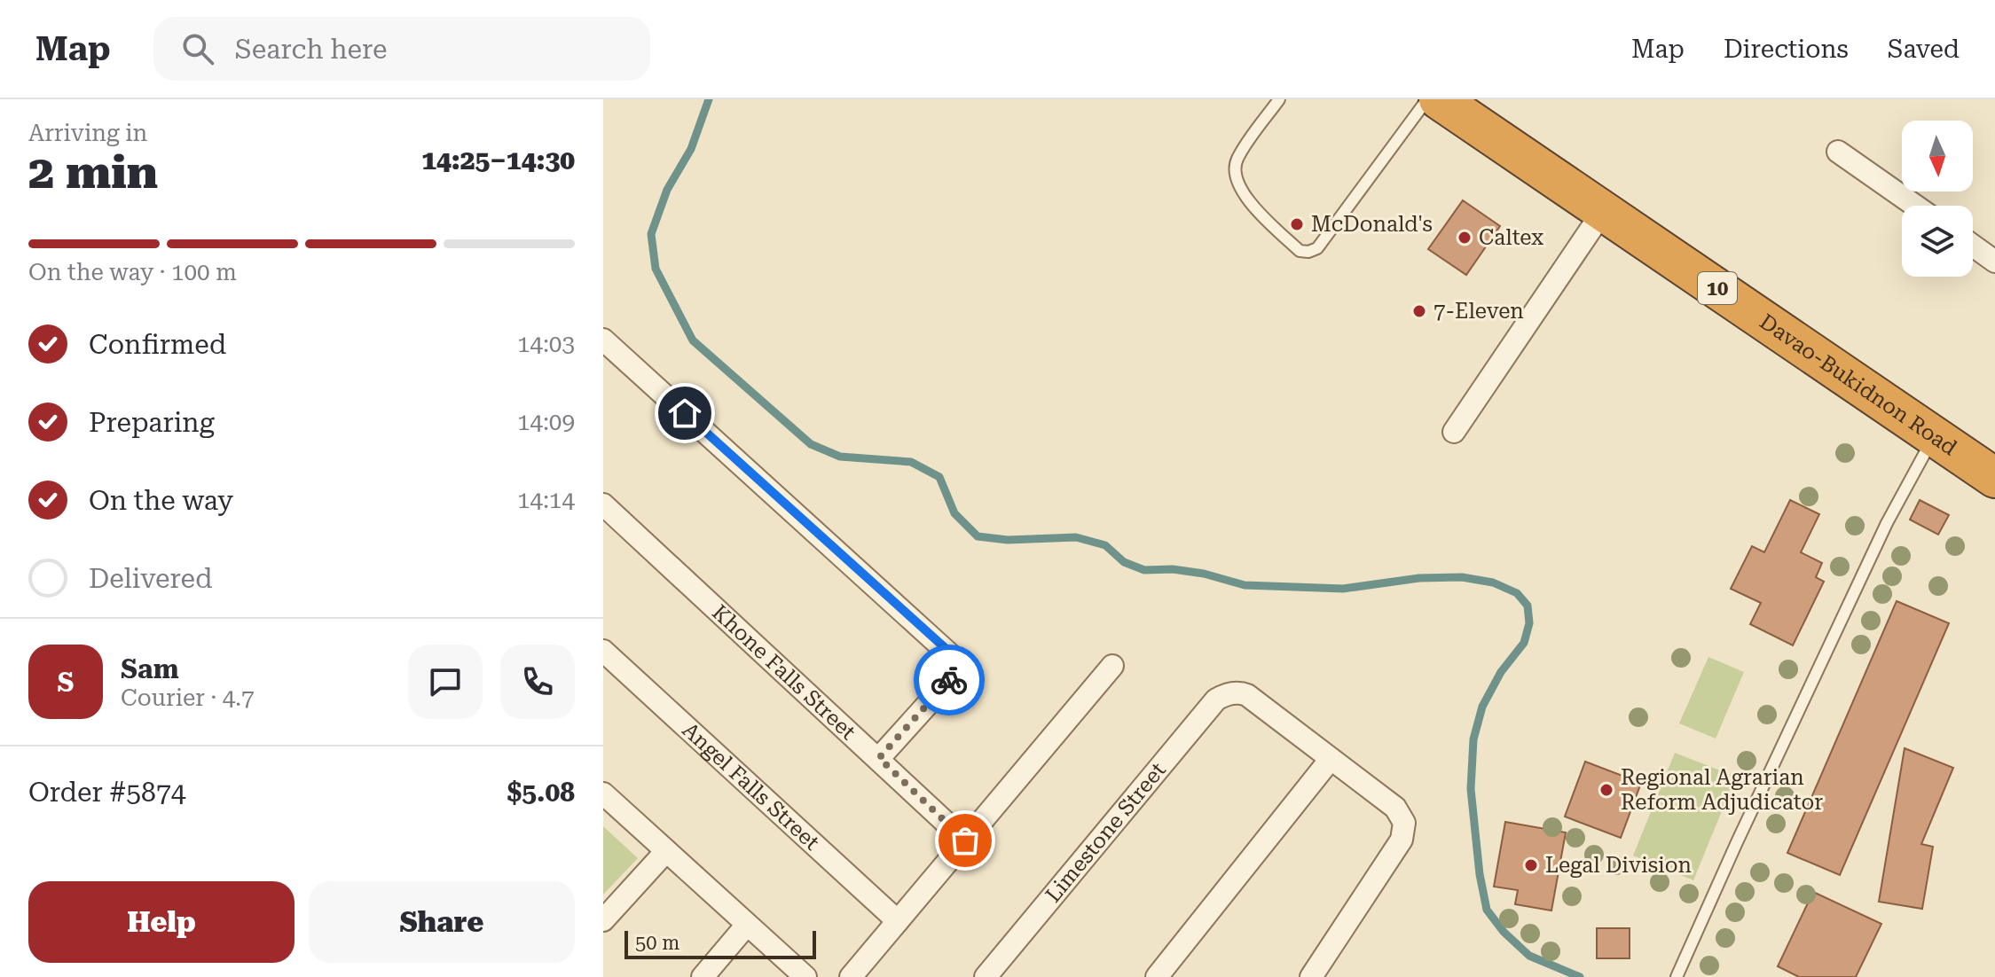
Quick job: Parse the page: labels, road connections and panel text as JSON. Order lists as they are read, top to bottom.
{
  "streets": {
    "highway": ["10", "Davao-Bukidnon Road"],
    "street": ["Khone Falls Street", "Angel Falls Street", "Limestone Street"]
  },
  "places": [
    "McDonald's",
    "Caltex",
    "7-Eleven",
    "Regional Agrarian Reform Adjudicator",
    "Legal Division"
  ],
  "scale_bar": "50 m",
  "north": "bottom",
  "page": {
    "header": "Map",
    "search": "Search here",
    "nav": ["Map", "Directions", "Saved"],
    "heading": ["2 min", "Arriving in", "14:25–14:30"],
    "panel": [
      "Sam",
      "Courier · 4.7",
      "Order #5874",
      "$5.08"
    ],
    "bar": "On the way · 100 m",
    "list": [
      ["Confirmed", "14:03"],
      ["Preparing", "14:09"],
      ["On the way", "14:14"],
      "Delivered"
    ],
    "round": "S",
    "buttons": ["Help", "Share"],
    "scale": "50 m"
  }
}
